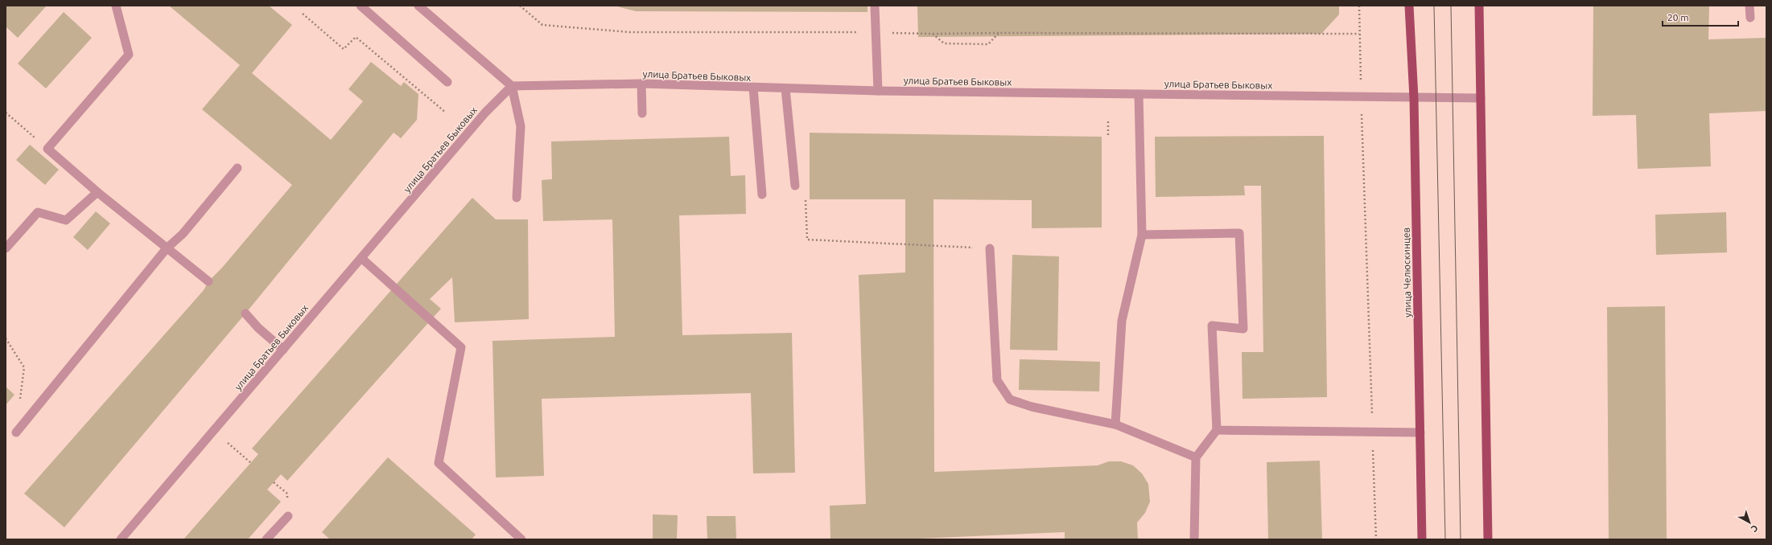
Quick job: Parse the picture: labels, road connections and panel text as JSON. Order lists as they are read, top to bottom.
{
  "streets": {
    "main road": ["улица Челюскинцев"],
    "street": ["улица Братьев Быковых"]
  },
  "crossings": [
    ["улица Братьев Быковых", "улица Челюскинцев"]
  ],
  "scale_bar": "20 m",
  "north": "bottom right"
}
